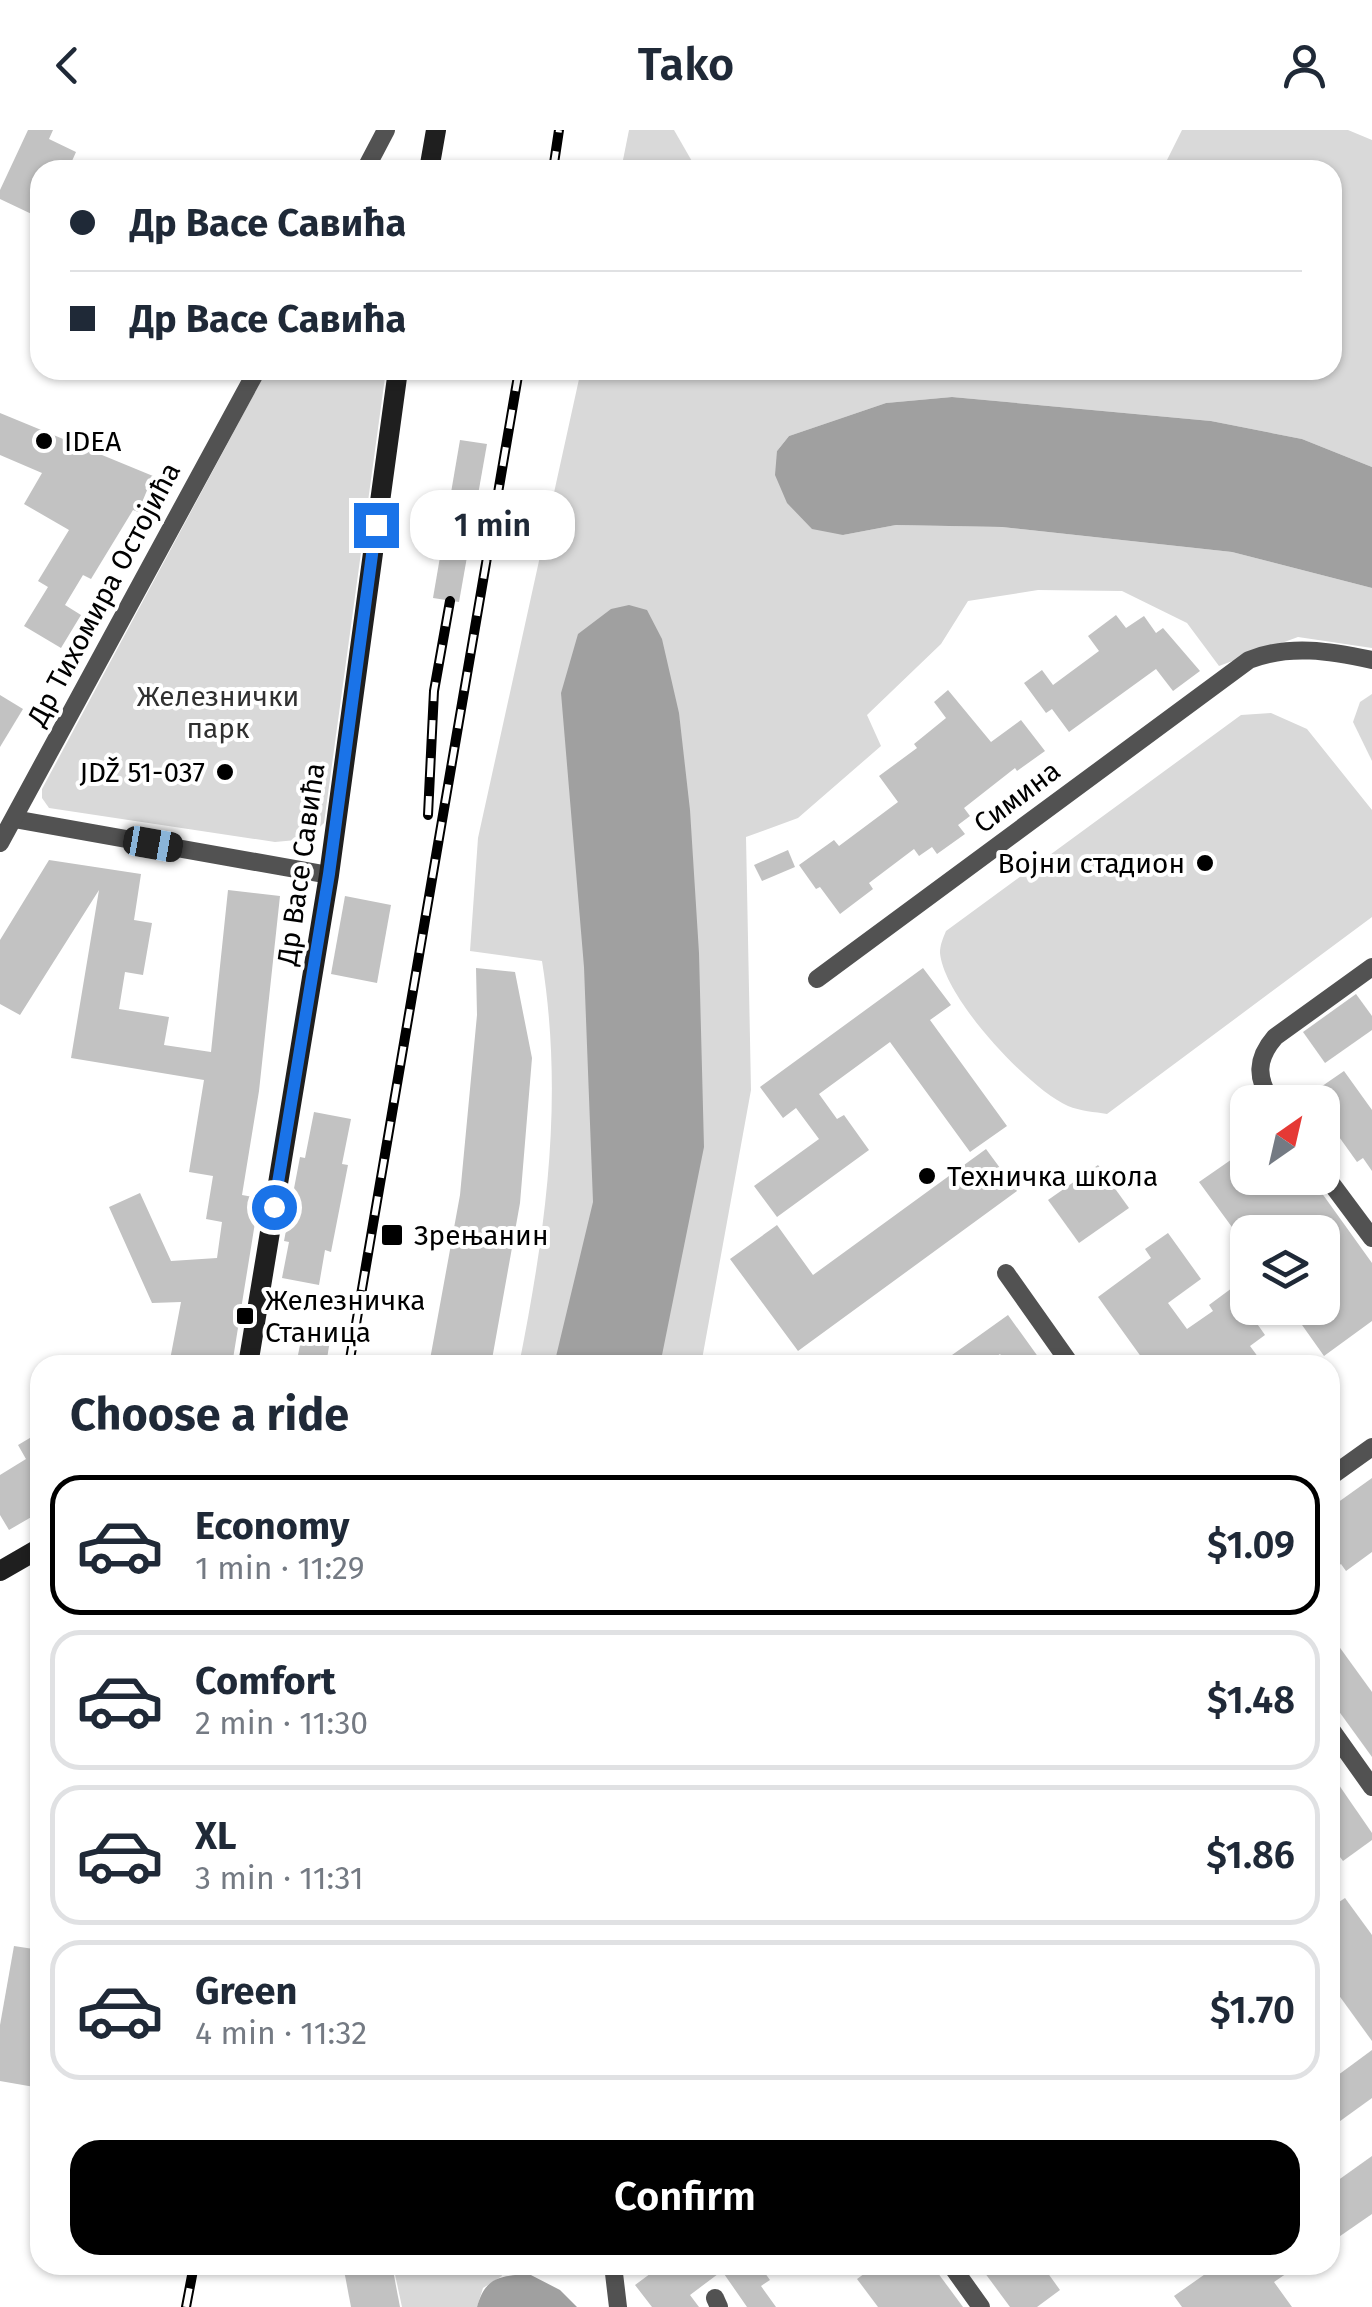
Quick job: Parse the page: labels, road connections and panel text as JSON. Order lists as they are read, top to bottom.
{
  "streets": {
    "street": ["Др Тихомира Остојића", "Симина", "Др Васе Савића"]
  },
  "parks": ["Железнички парк"],
  "places": {
    "other": [
      "IDEA",
      "JDŽ 51-037",
      "Војни стадион",
      "Техничка школа"
    ],
    "transit": ["Зрењанин", "Железничка Станица"]
  },
  "north": "top right",
  "page": {
    "header": "Tako",
    "banner": ["Др Васе Савића", "Др Васе Савића"],
    "bubble": "1 min",
    "heading": "Choose a ride",
    "list": [
      {
        "name": "Economy",
        "note": "1 min · 11:29",
        "value": "$1.09"
      },
      {
        "name": "Comfort",
        "note": "2 min · 11:30",
        "value": "$1.48"
      },
      {
        "name": "XL",
        "note": "3 min · 11:31",
        "value": "$1.86"
      },
      {
        "name": "Green",
        "note": "4 min · 11:32",
        "value": "$1.70"
      }
    ],
    "buttons": "Confirm"
  }
}
